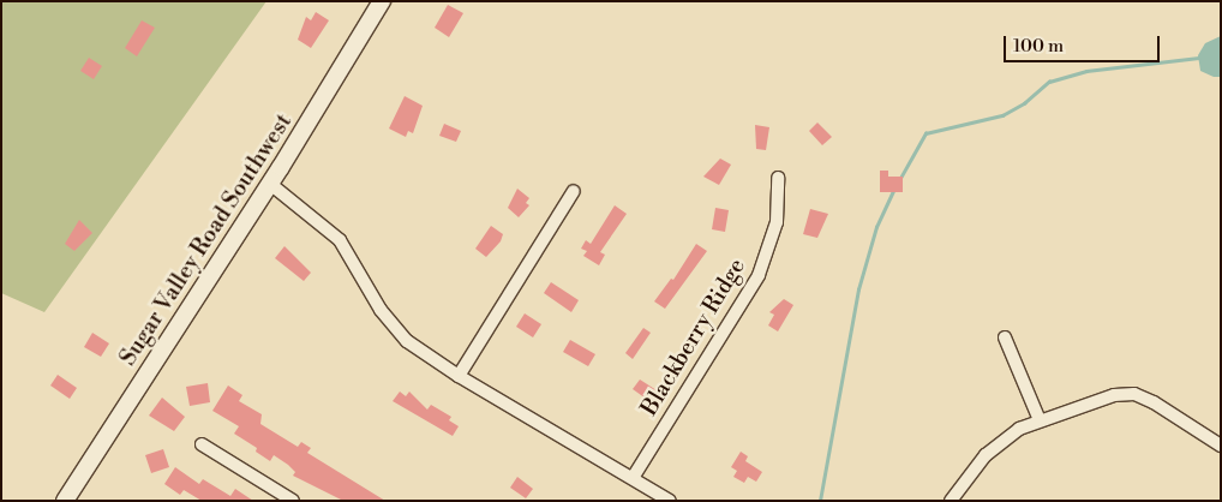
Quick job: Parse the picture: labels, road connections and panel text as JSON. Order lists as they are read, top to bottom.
{
  "streets": {
    "street": ["Sugar Valley Road Southwest", "Blackberry Ridge"]
  },
  "scale_bar": "100 m"
}
